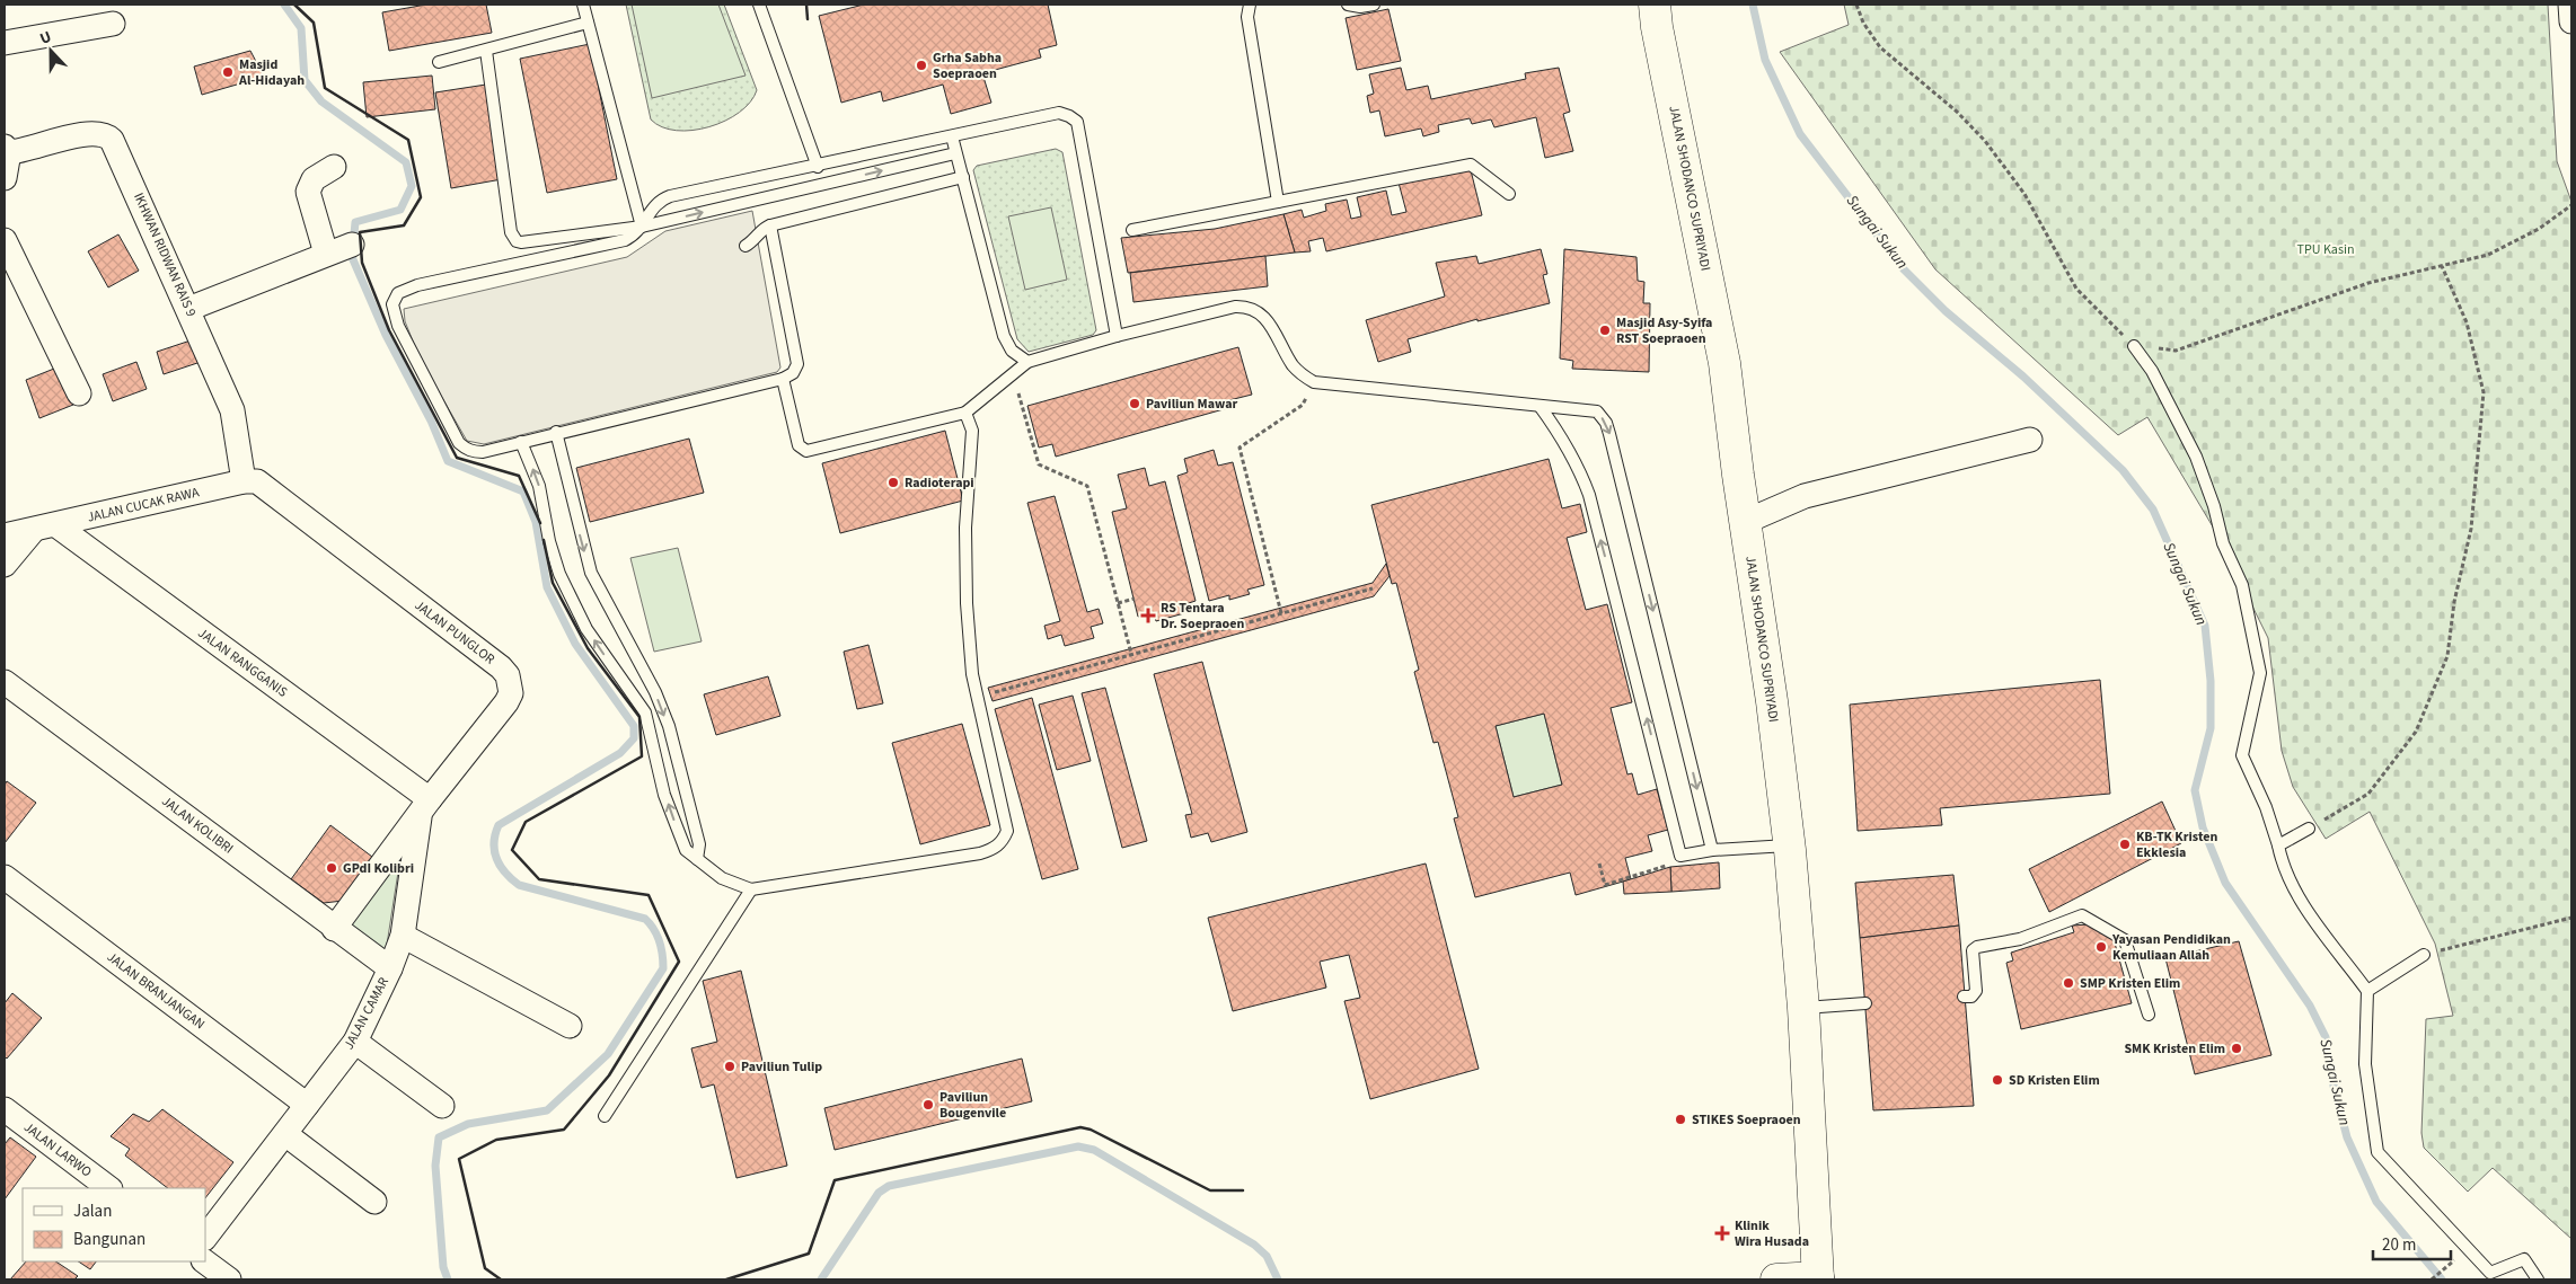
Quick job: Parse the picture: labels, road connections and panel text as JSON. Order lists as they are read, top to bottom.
{
  "streets": {
    "main road": ["JALAN SHODANCO SUPRIYADI"],
    "street": [
      "IKHWAN RIDWAN RAIS 9",
      "JALAN CUCAK RAWA",
      "JALAN PUNGLOR",
      "JALAN RANGGANIS",
      "JALAN KOLIBRI",
      "JALAN BRANJANGAN",
      "JALAN CAMAR",
      "JALAN LARWO"
    ]
  },
  "crossings": [
    ["IKHWAN RIDWAN RAIS 9", "JALAN CUCAK RAWA"],
    ["IKHWAN RIDWAN RAIS 9", "JALAN PUNGLOR"],
    ["JALAN CUCAK RAWA", "JALAN PUNGLOR"],
    ["JALAN CUCAK RAWA", "JALAN RANGGANIS"],
    ["JALAN PUNGLOR", "JALAN RANGGANIS"],
    ["JALAN PUNGLOR", "JALAN CAMAR"],
    ["JALAN RANGGANIS", "JALAN CAMAR"],
    ["JALAN KOLIBRI", "JALAN CAMAR"],
    ["JALAN BRANJANGAN", "JALAN CAMAR"]
  ],
  "water": ["Sungai Sukun"],
  "parks": ["TPU Kasin"],
  "places": {
    "other": [
      "Grha Sabha Soepraoen",
      "Masjid Al-Hidayah",
      "Masjid Asy-Syifa RST Soepraoen",
      "Paviliun Mawar",
      "Radioterapi",
      "KB-TK Kristen Ekklesia",
      "GPdI Kolibri",
      "Yayasan Pendidikan Kemuliaan Allah",
      "SMP Kristen Elim",
      "SMK Kristen Elim",
      "Paviliun Tulip",
      "SD Kristen Elim",
      "Paviliun Bougenvile",
      "STIKES Soepraoen"
    ],
    "health": ["RS Tentara Dr. Soepraoen", "Klinik Wira Husada"]
  },
  "legend": ["Jalan", "Bangunan"],
  "scale_bar": "20 m",
  "north": "top"
}
